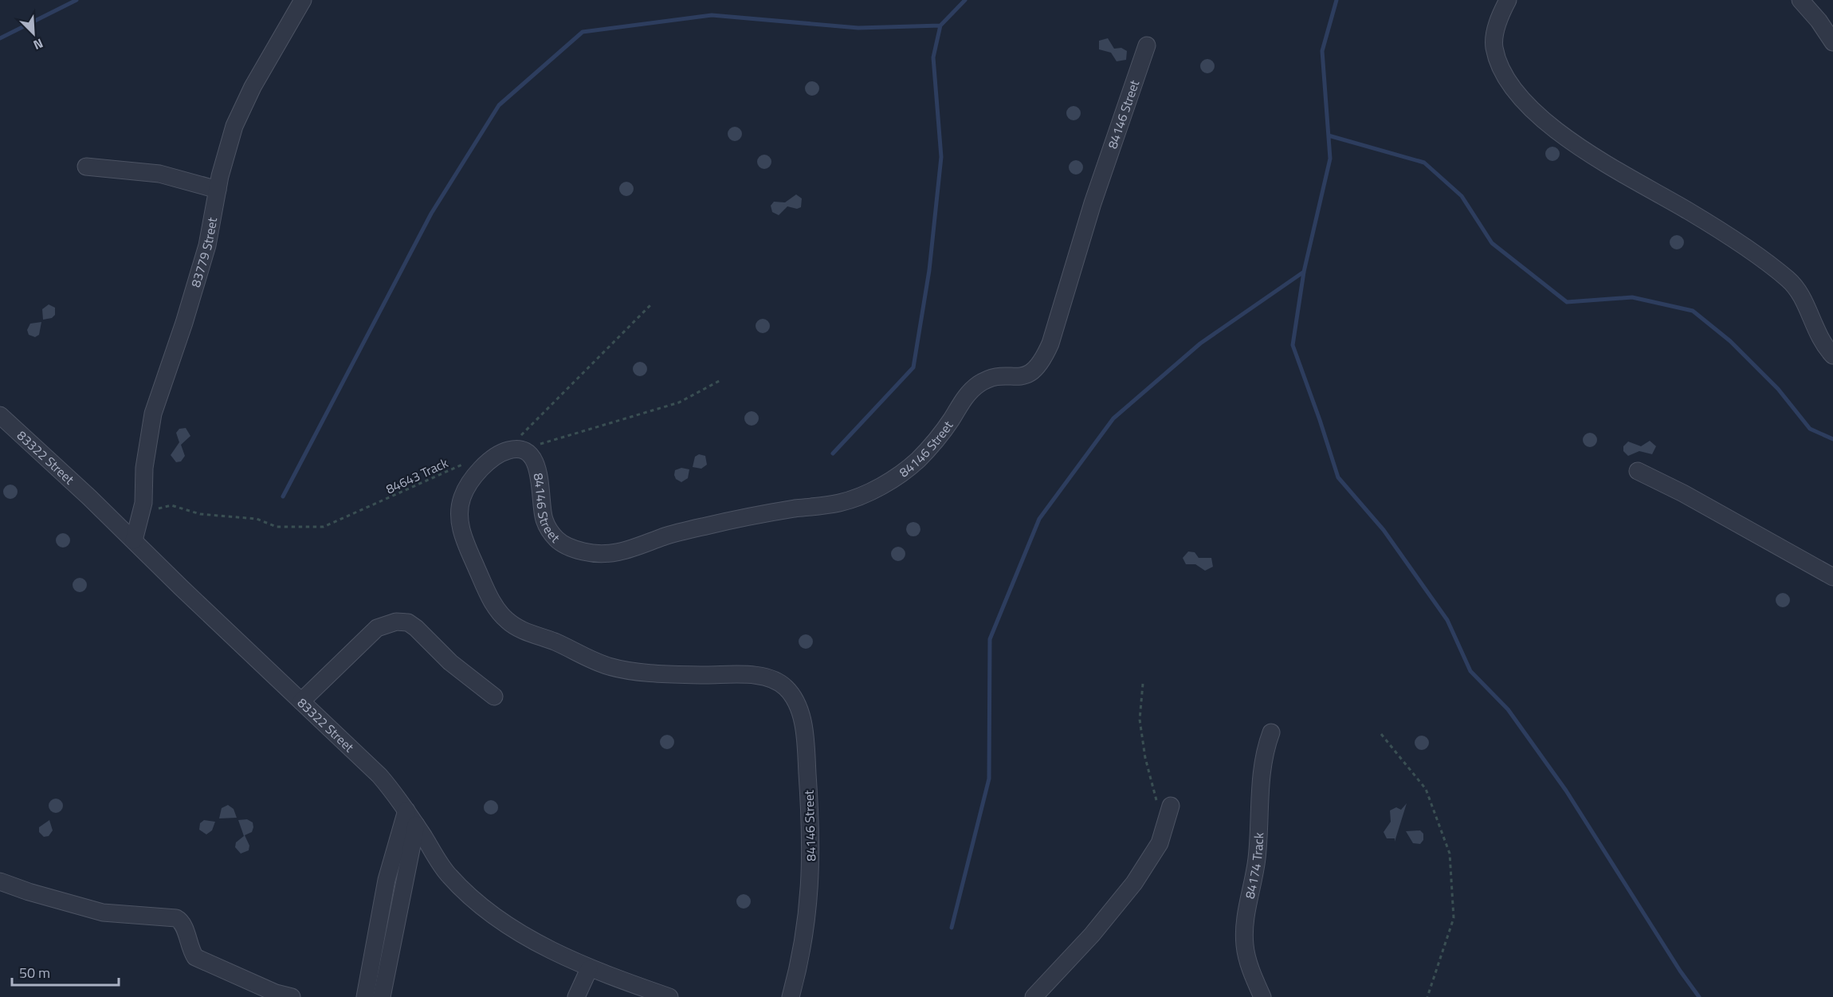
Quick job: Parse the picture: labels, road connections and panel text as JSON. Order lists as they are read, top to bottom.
{
  "streets": {
    "street": [
      "84146 Street",
      "83779 Street",
      "83322 Street",
      "84174 Track"
    ],
    "path": ["84643 Track"]
  },
  "crossings": [
    ["83779 Street", "83322 Street"],
    ["83779 Street", "84643 Track"]
  ],
  "scale_bar": "50 m",
  "north": "bottom right"
}
